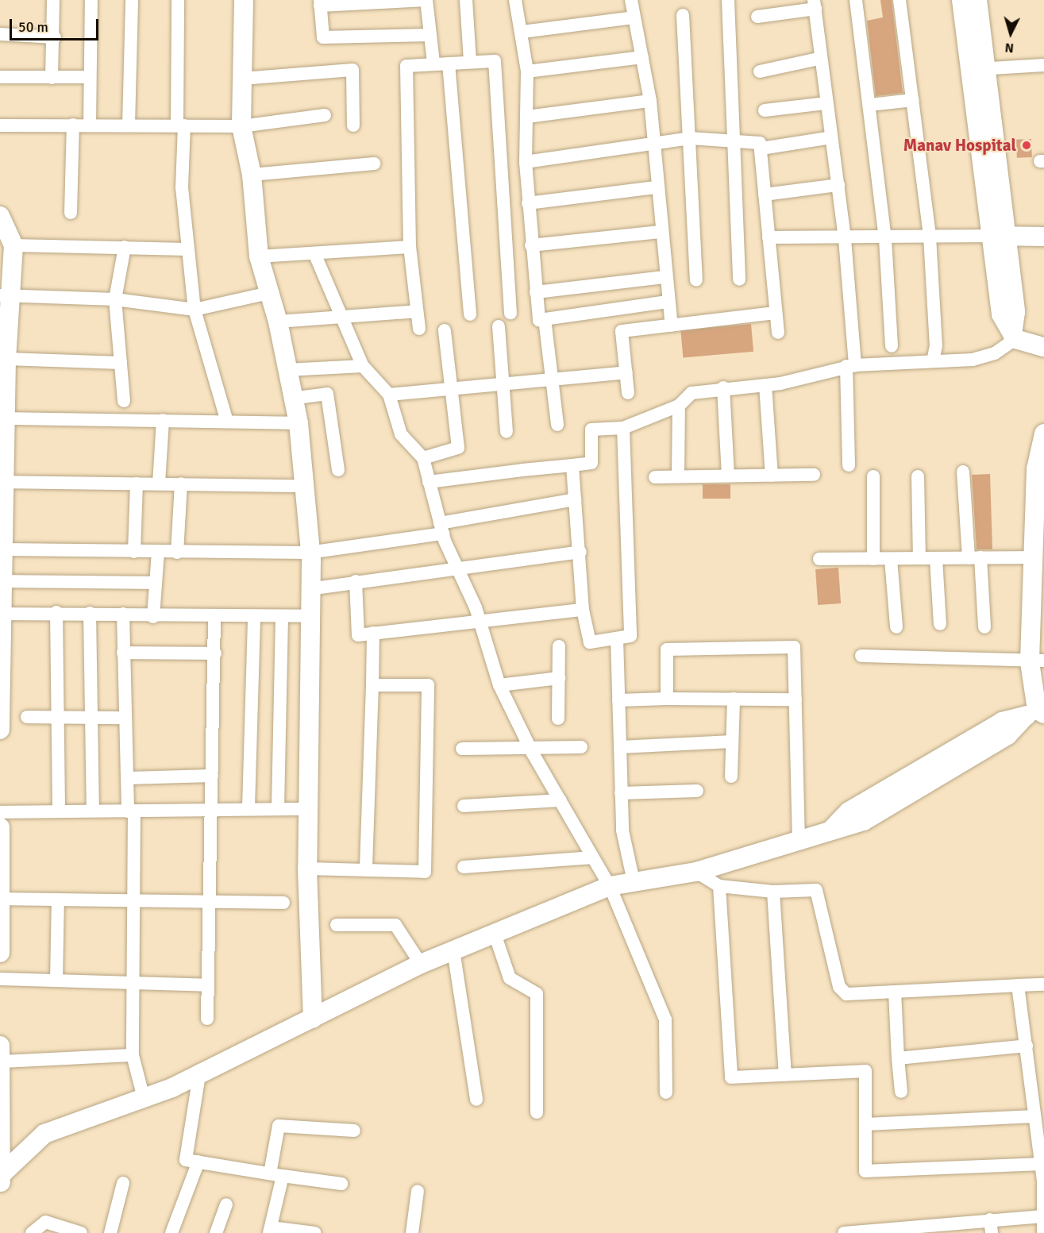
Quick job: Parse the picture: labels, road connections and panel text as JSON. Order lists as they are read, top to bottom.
{
  "places": ["Manav Hospital"],
  "scale_bar": "50 m",
  "north": "bottom"
}
